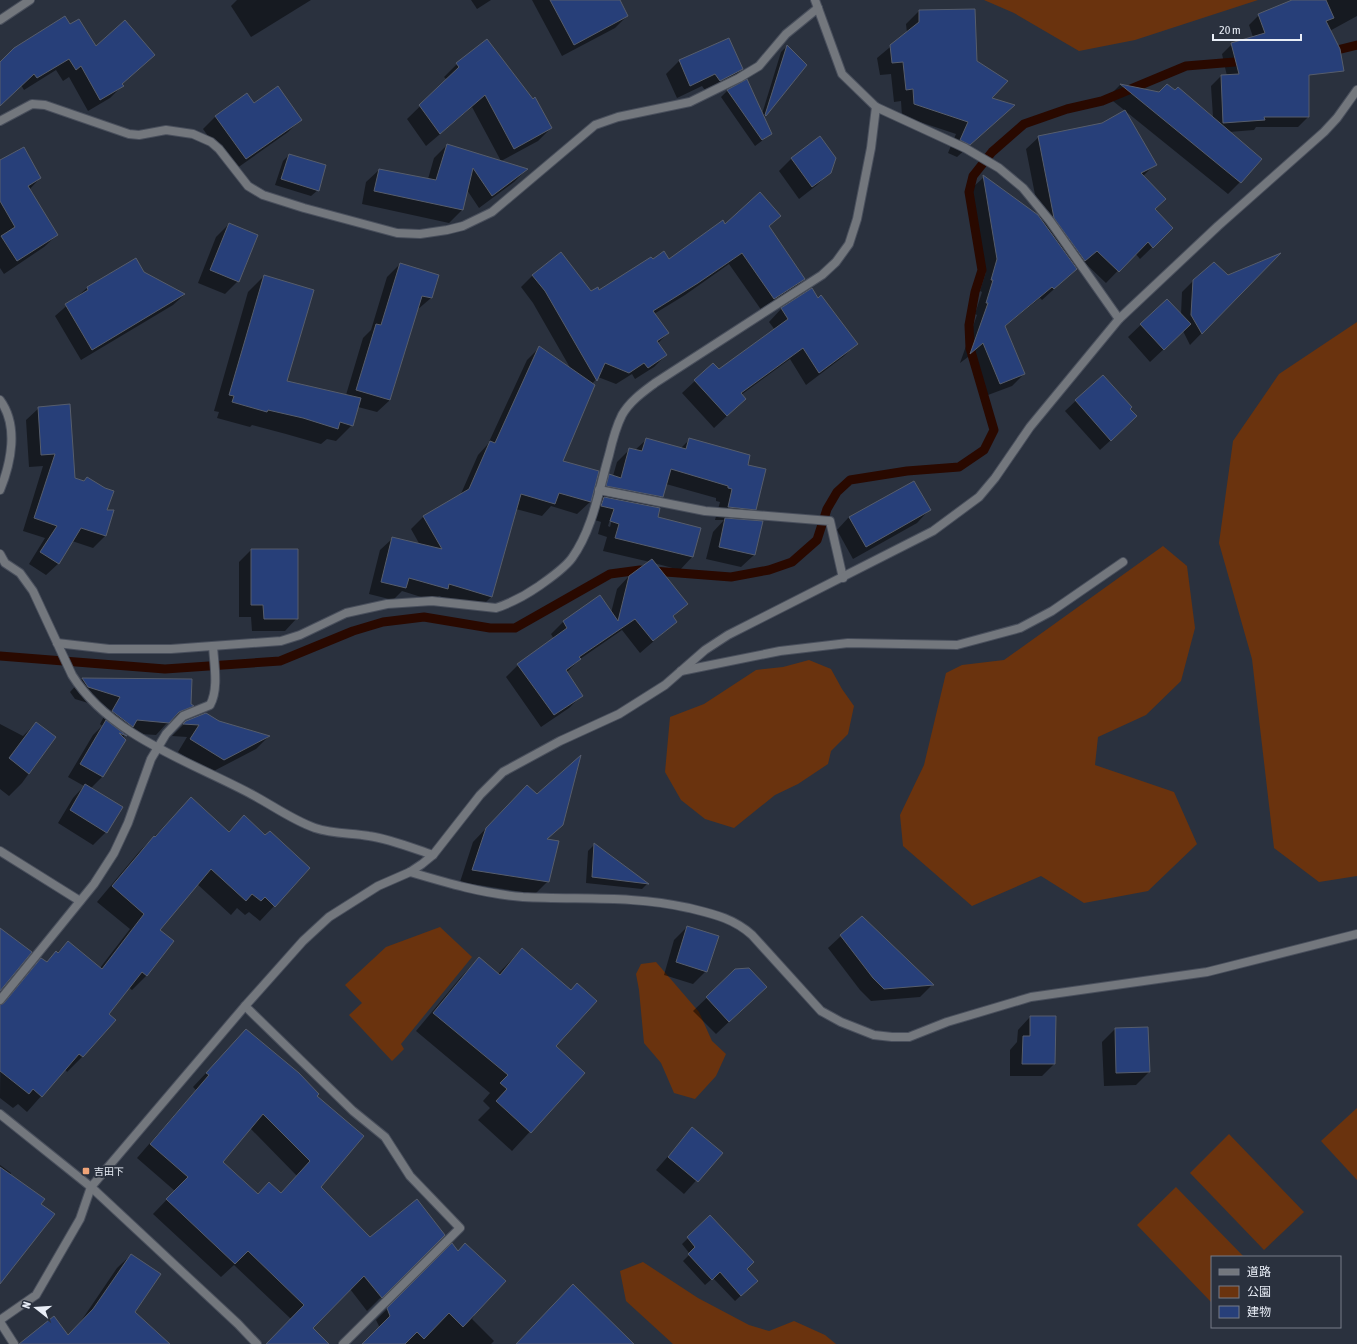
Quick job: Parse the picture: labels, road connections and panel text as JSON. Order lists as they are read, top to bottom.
{
  "places": {
    "transit": ["吉田下"]
  },
  "legend": ["道路", "公園", "建物"],
  "scale_bar": "20 m",
  "north": "left"
}
